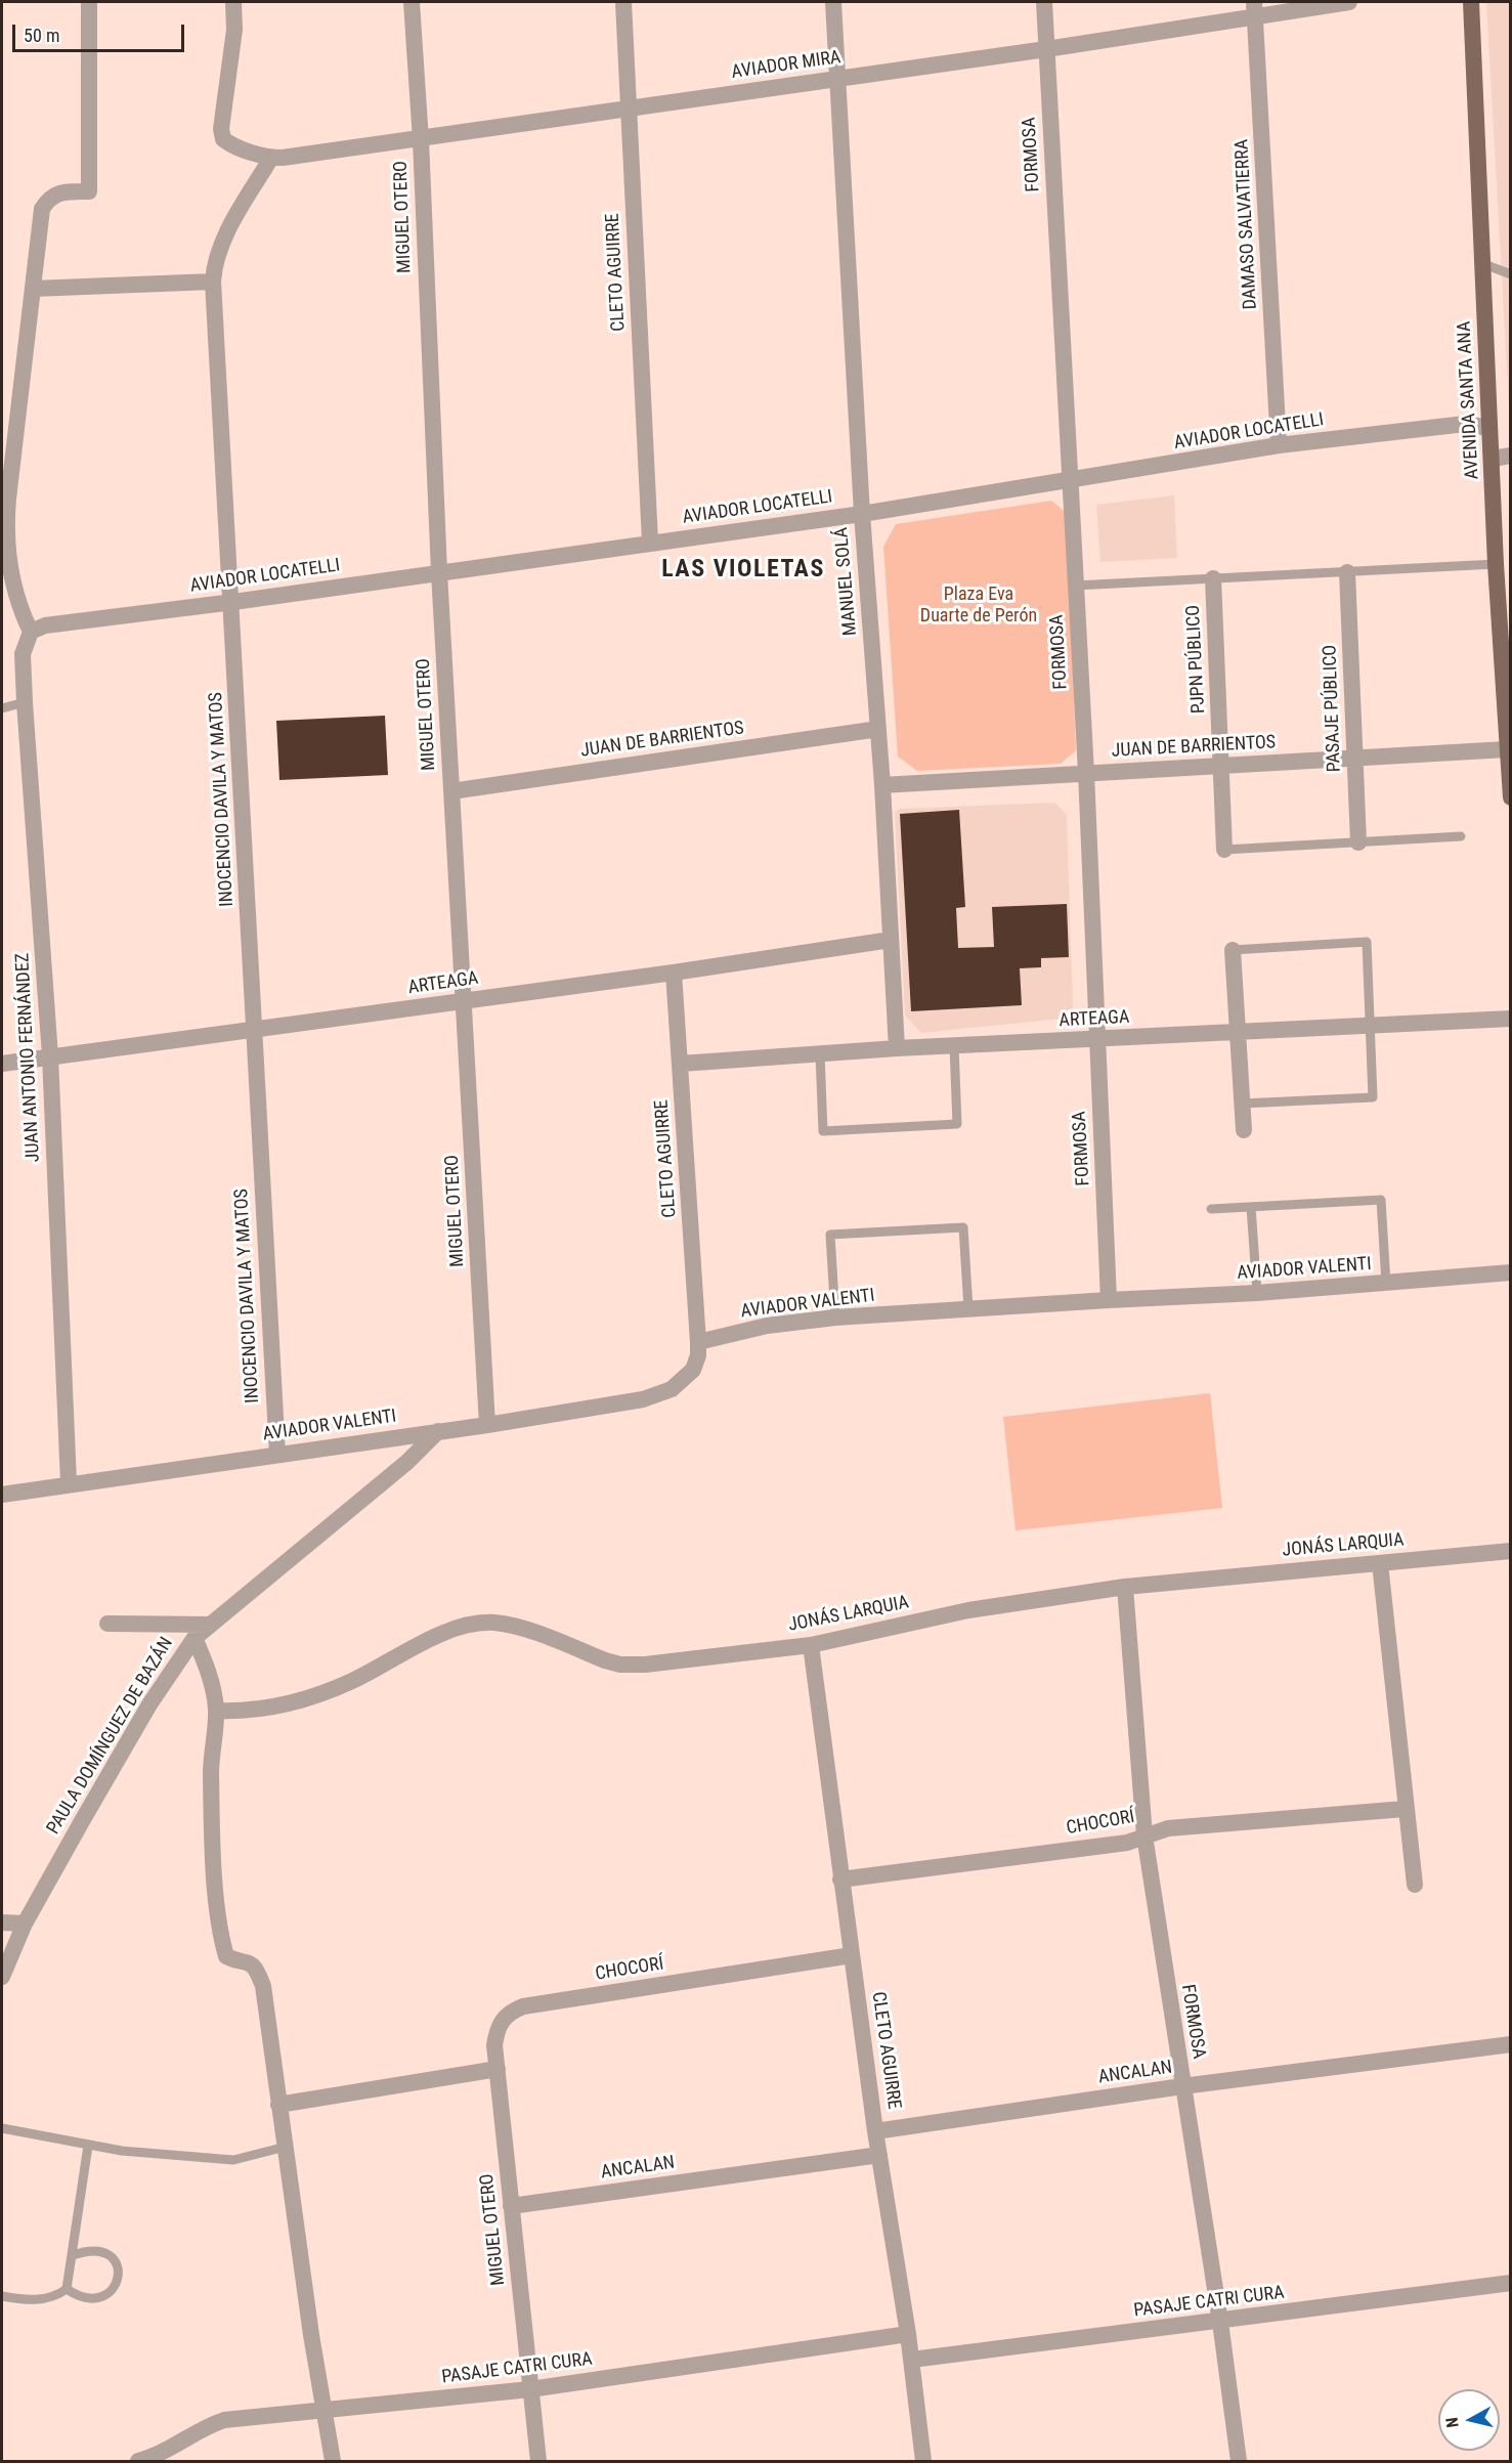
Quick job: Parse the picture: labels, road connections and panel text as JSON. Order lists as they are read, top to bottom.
{
  "streets": {
    "main road": ["AVENIDA SANTA ANA"],
    "street": [
      "AVIADOR MIRA",
      "FORMOSA",
      "MIGUEL OTERO",
      "DAMASO SALVATIERRA",
      "CLETO AGUIRRE",
      "AVIADOR LOCATELLI",
      "MANUEL SOLÁ",
      "PJPN PÚBLICO",
      "PASAJE PÚBLICO",
      "JUAN DE BARRIENTOS",
      "INOCENCIO DAVILA Y MATOS",
      "ARTEAGA",
      "JUAN ANTONIO FERNÁNDEZ",
      "AVIADOR VALENTI",
      "JONÁS LARQUIA",
      "PAULA DOMÍNGUEZ DE BAZÁN",
      "CHOCORÍ",
      "ANCALAN",
      "PASAJE CATRI CURA"
    ]
  },
  "crossings": [
    ["AVIADOR MIRA", "FORMOSA"],
    ["AVIADOR MIRA", "MIGUEL OTERO"],
    ["AVIADOR MIRA", "DAMASO SALVATIERRA"],
    ["AVIADOR MIRA", "CLETO AGUIRRE"],
    ["AVIADOR MIRA", "MANUEL SOLÁ"],
    ["AVIADOR MIRA", "INOCENCIO DAVILA Y MATOS"],
    ["FORMOSA", "AVIADOR LOCATELLI"],
    ["FORMOSA", "JUAN DE BARRIENTOS"],
    ["FORMOSA", "ARTEAGA"],
    ["FORMOSA", "AVIADOR VALENTI"],
    ["FORMOSA", "JONÁS LARQUIA"],
    ["FORMOSA", "CHOCORÍ"],
    ["FORMOSA", "ANCALAN"],
    ["FORMOSA", "PASAJE CATRI CURA"],
    ["MIGUEL OTERO", "AVIADOR LOCATELLI"],
    ["MIGUEL OTERO", "JUAN DE BARRIENTOS"],
    ["MIGUEL OTERO", "ARTEAGA"],
    ["MIGUEL OTERO", "AVIADOR VALENTI"],
    ["MIGUEL OTERO", "CHOCORÍ"],
    ["MIGUEL OTERO", "ANCALAN"],
    ["MIGUEL OTERO", "PASAJE CATRI CURA"],
    ["DAMASO SALVATIERRA", "AVIADOR LOCATELLI"],
    ["CLETO AGUIRRE", "AVIADOR LOCATELLI"],
    ["CLETO AGUIRRE", "ARTEAGA"],
    ["CLETO AGUIRRE", "AVIADOR VALENTI"],
    ["CLETO AGUIRRE", "JONÁS LARQUIA"],
    ["CLETO AGUIRRE", "CHOCORÍ"],
    ["CLETO AGUIRRE", "ANCALAN"],
    ["CLETO AGUIRRE", "PASAJE CATRI CURA"],
    ["AVENIDA SANTA ANA", "AVIADOR LOCATELLI"],
    ["AVENIDA SANTA ANA", "JUAN DE BARRIENTOS"],
    ["AVIADOR LOCATELLI", "MANUEL SOLÁ"],
    ["AVIADOR LOCATELLI", "INOCENCIO DAVILA Y MATOS"],
    ["AVIADOR LOCATELLI", "JUAN ANTONIO FERNÁNDEZ"],
    ["MANUEL SOLÁ", "JUAN DE BARRIENTOS"],
    ["MANUEL SOLÁ", "ARTEAGA"],
    ["PJPN PÚBLICO", "JUAN DE BARRIENTOS"],
    ["PASAJE PÚBLICO", "JUAN DE BARRIENTOS"],
    ["INOCENCIO DAVILA Y MATOS", "ARTEAGA"],
    ["INOCENCIO DAVILA Y MATOS", "AVIADOR VALENTI"],
    ["ARTEAGA", "JUAN ANTONIO FERNÁNDEZ"],
    ["JUAN ANTONIO FERNÁNDEZ", "AVIADOR VALENTI"],
    ["AVIADOR VALENTI", "PAULA DOMÍNGUEZ DE BAZÁN"]
  ],
  "districts": ["LAS VIOLETAS"],
  "parks": ["Plaza Eva Duarte de Perón"],
  "scale_bar": "50 m",
  "north": "left"
}
